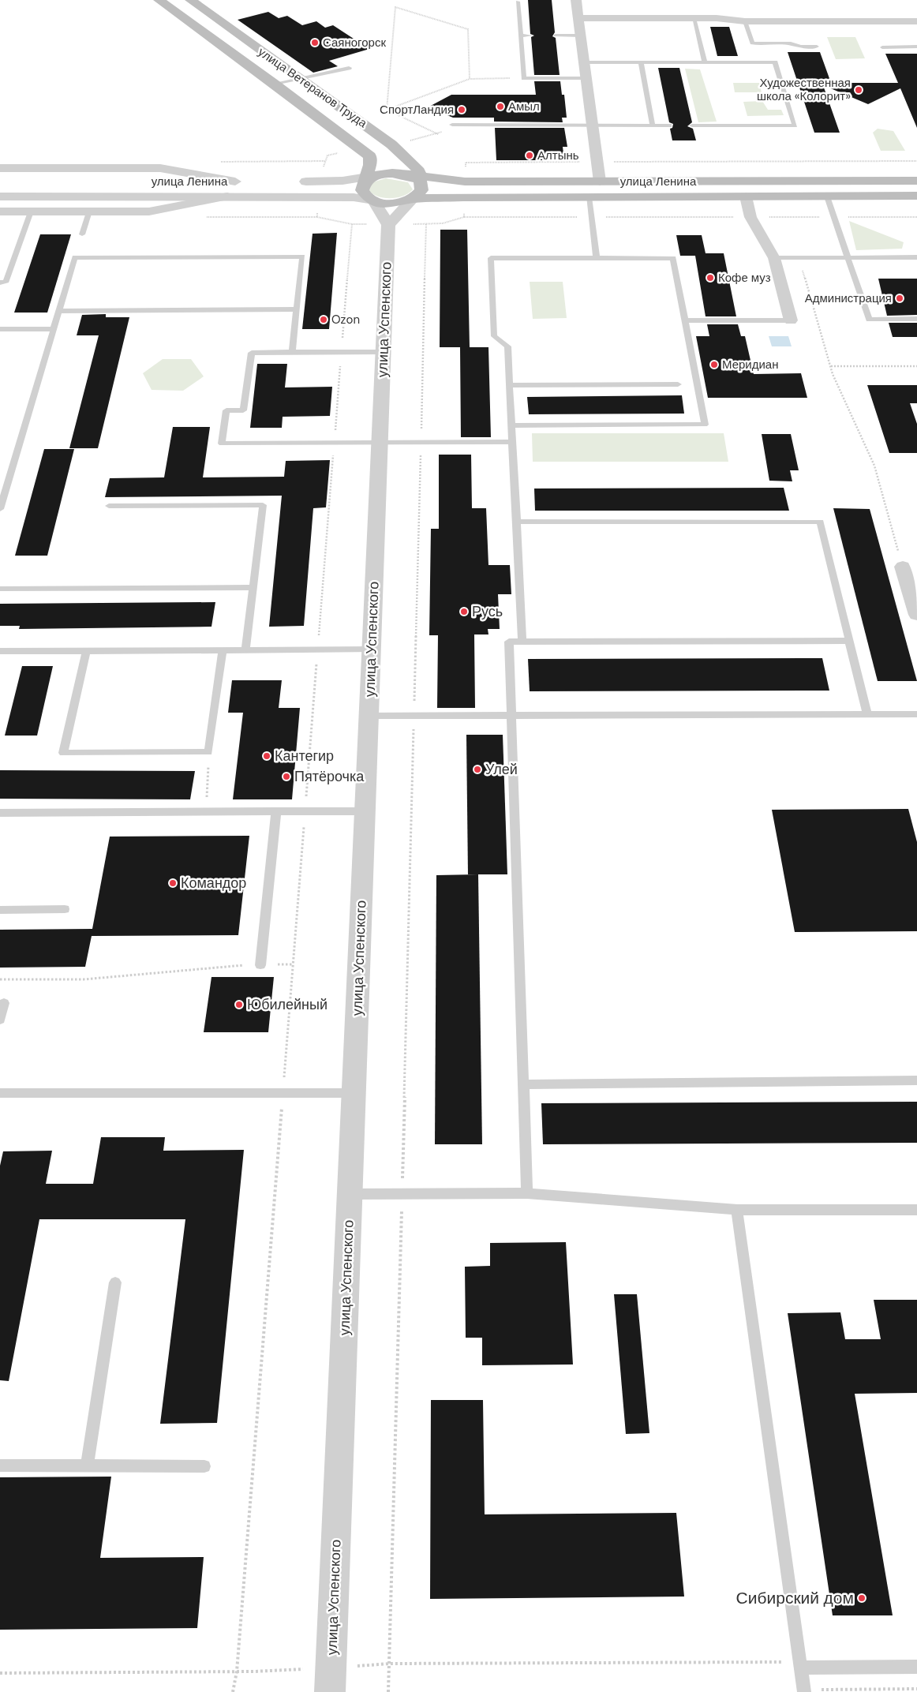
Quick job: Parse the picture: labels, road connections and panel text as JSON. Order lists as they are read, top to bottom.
{
  "streets": {
    "main road": ["улица Ветеранов Труда", "улица Ленина"],
    "street": ["улица Успенского"]
  },
  "crossings": [
    ["улица Ветеранов Труда", "улица Ленина"]
  ],
  "places": [
    "Саяногорск",
    "Художественная школа «Колорит»",
    "Амыл",
    "СпортЛандия",
    "Алтынь",
    "Кофе муз",
    "Администрация",
    "Ozon",
    "Меридиан",
    "Русь",
    "Кантегир",
    "Улей",
    "Пятёрочка",
    "Командор",
    "Юбилейный",
    "Сибирский дом"
  ]
}
